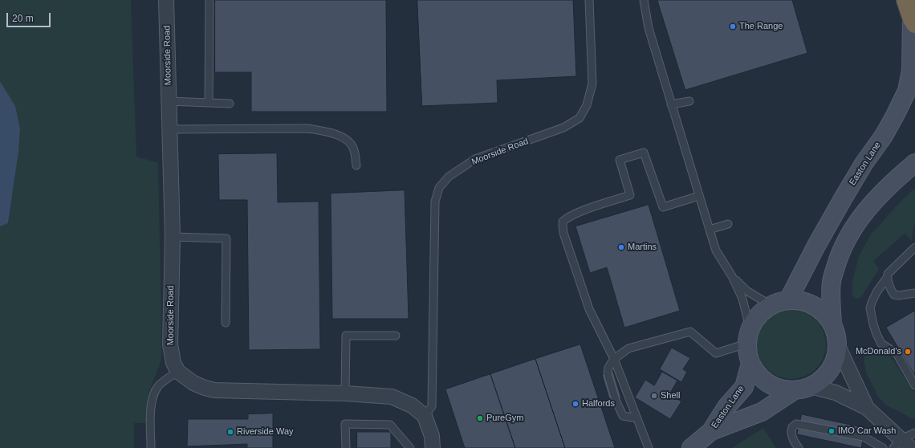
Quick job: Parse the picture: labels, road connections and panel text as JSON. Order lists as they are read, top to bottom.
{
  "streets": {
    "street": ["Moorside Road", "Easton Lane"]
  },
  "places": [
    "The Range",
    "Martins",
    "McDonald's",
    "Shell",
    "Halfords",
    "PureGym",
    "IMO Car Wash",
    "Riverside Way"
  ],
  "scale_bar": "20 m"
}
